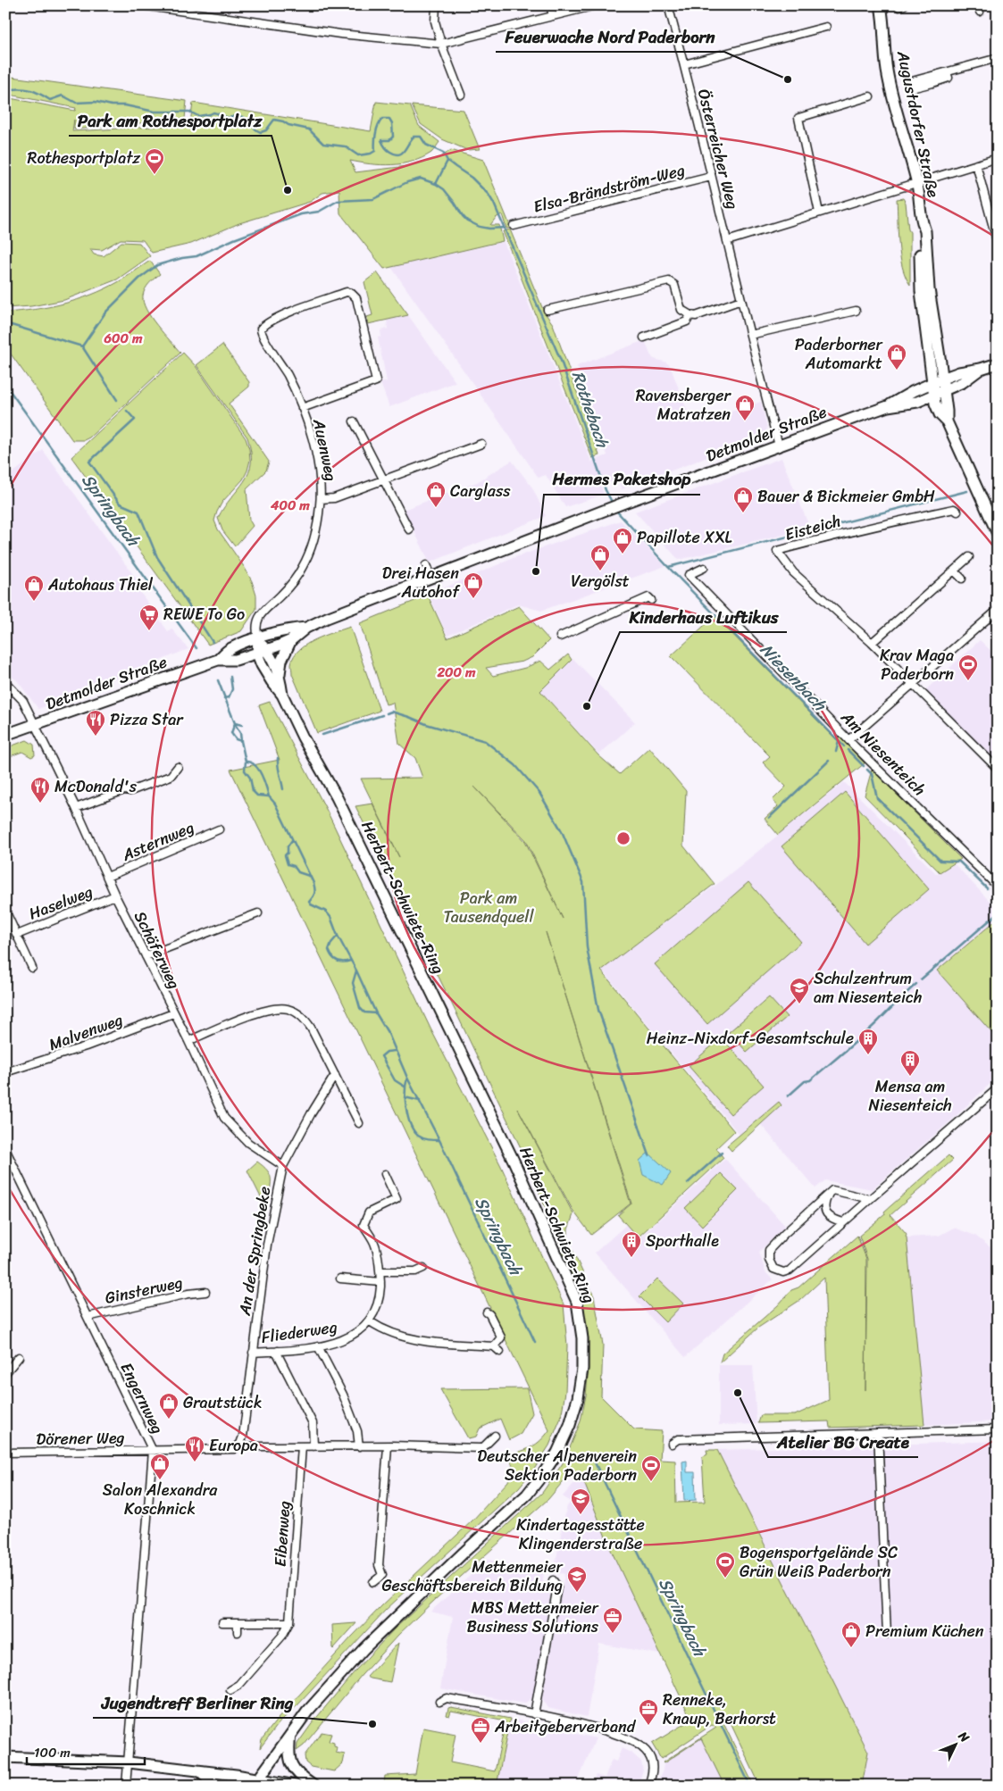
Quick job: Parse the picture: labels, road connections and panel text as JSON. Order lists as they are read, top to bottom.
{
  "streets": {
    "main road": ["Augustdorfer Straße", "Detmolder Straße", "Herbert-Schwiete-Ring"],
    "street": [
      "Österreicher Weg",
      "Elsa-Brändström-Weg",
      "Auenweg",
      "Eisteich",
      "Am Niesenteich",
      "Asternweg",
      "Haselweg",
      "Schäferweg",
      "Malvenweg",
      "An der Springbeke",
      "Ginsterweg",
      "Fliederweg",
      "Engernweg",
      "Dörener Weg",
      "Eibenweg"
    ]
  },
  "crossings": [
    ["Augustdorfer Straße", "Detmolder Straße"],
    ["Österreicher Weg", "Elsa-Brändström-Weg"],
    ["Österreicher Weg", "Detmolder Straße"],
    ["Detmolder Straße", "Auenweg"],
    ["Detmolder Straße", "Herbert-Schwiete-Ring"],
    ["Detmolder Straße", "Schäferweg"],
    ["Asternweg", "Schäferweg"],
    ["Haselweg", "Schäferweg"],
    ["Schäferweg", "Malvenweg"],
    ["Schäferweg", "An der Springbeke"],
    ["An der Springbeke", "Fliederweg"],
    ["An der Springbeke", "Dörener Weg"],
    ["Ginsterweg", "Engernweg"],
    ["Engernweg", "Dörener Weg"],
    ["Dörener Weg", "Eibenweg"]
  ],
  "water": ["Rothebach", "Springbach", "Niesenbach"],
  "parks": ["Park am Tausendquell"],
  "places": {
    "other": [
      "Feuerwache Nord Paderborn",
      "Park am Rothesportplatz",
      "Hermes Paketshop",
      "Kinderhaus Luftikus",
      "Atelier BG Create",
      "Jugendtreff Berliner Ring"
    ],
    "sports": [
      "Rothesportplatz",
      "Krav Maga Paderborn",
      "Deutscher Alpenverein Sektion Paderborn",
      "Bogensportgelände SC Grün Weiß Paderborn"
    ],
    "shop": [
      "Paderborner Automarkt",
      "Ravensberger Matratzen",
      "Carglass",
      "Bauer & Bickmeier GmbH",
      "Papillote XXL",
      "Vergölst",
      "Drei Hasen Autohof",
      "Autohaus Thiel",
      "Grautstück",
      "Salon Alexandra Koschnick",
      "Premium Küchen"
    ],
    "supermarket": ["REWE To Go"],
    "restaurant": ["Pizza Star", "McDonald's", "Europa"],
    "school or university": ["Schulzentrum am Niesenteich", "Kindertagesstätte Klingenderstraße", "Mettenmeier Geschäftsbereich Bildung"],
    "building": ["Heinz-Nixdorf-Gesamtschule", "Mensa am Niesenteich", "Sporthalle"],
    "office": ["MBS Mettenmeier Business Solutions", "Renneke, Knaup, Berhorst", "Arbeitgeberverband"]
  },
  "scale_bar": "100 m",
  "north": "top right",
  "rings": ["600 m", "400 m", "200 m"]
}
